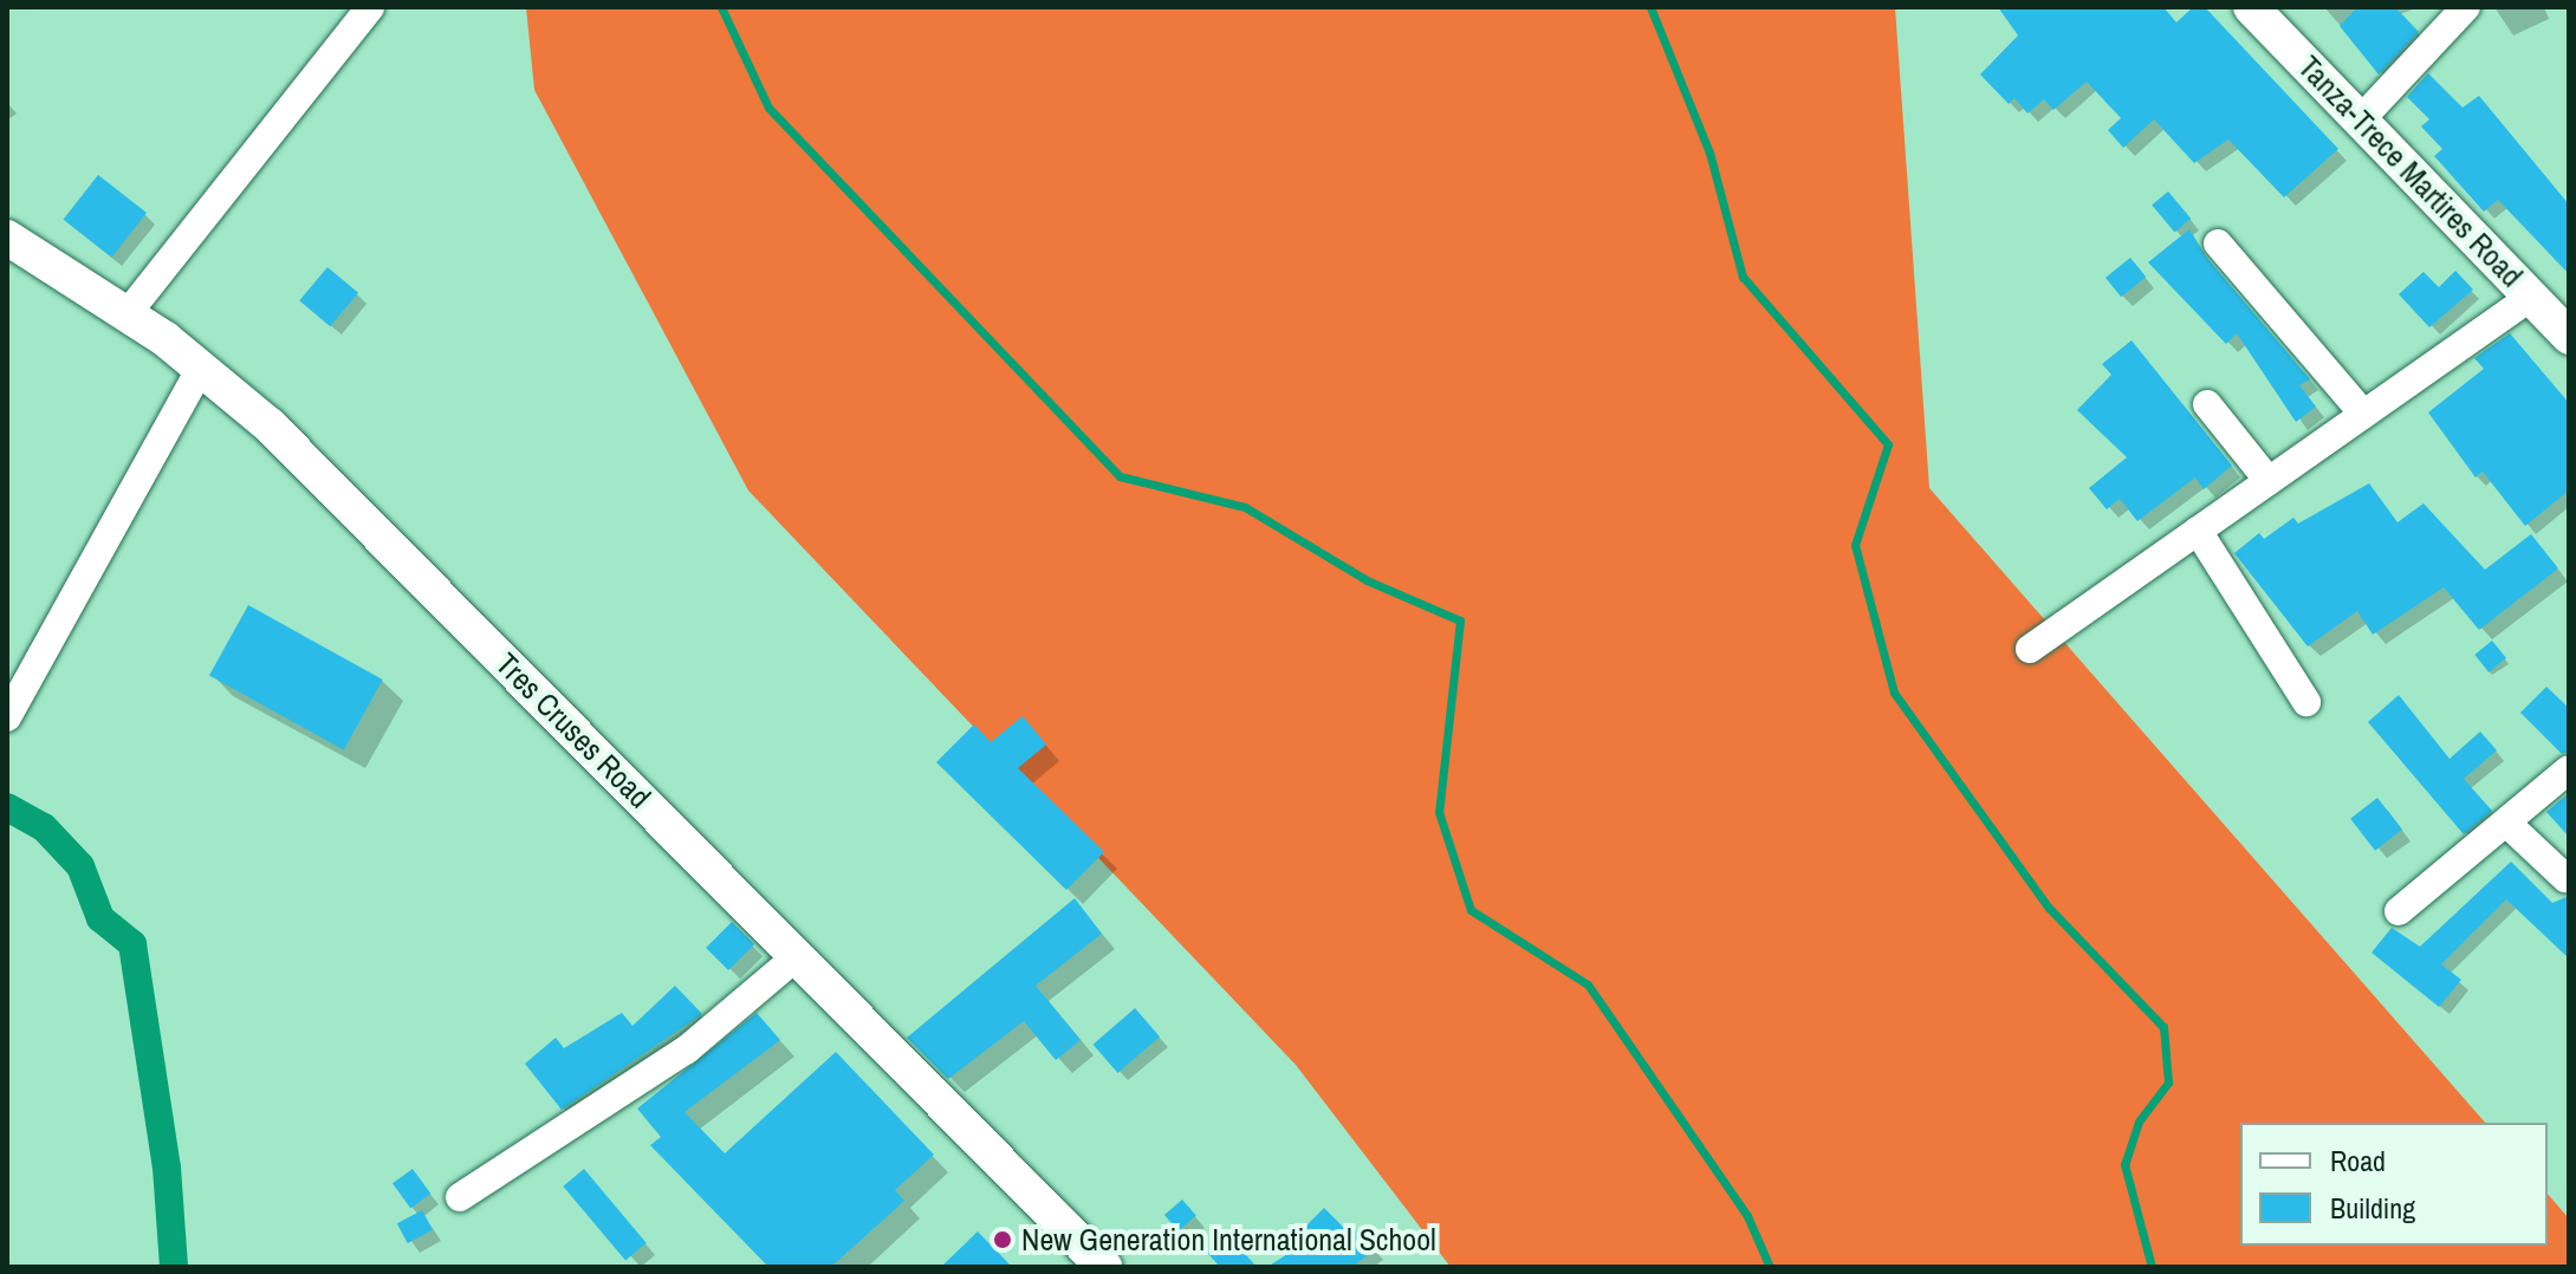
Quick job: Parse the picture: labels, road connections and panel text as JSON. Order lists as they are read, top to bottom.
{
  "streets": {
    "main road": ["Tanza-Trece Martires Road", "Tres Cruses Road"]
  },
  "places": ["New Generation International School"],
  "legend": ["Road", "Building"]
}
